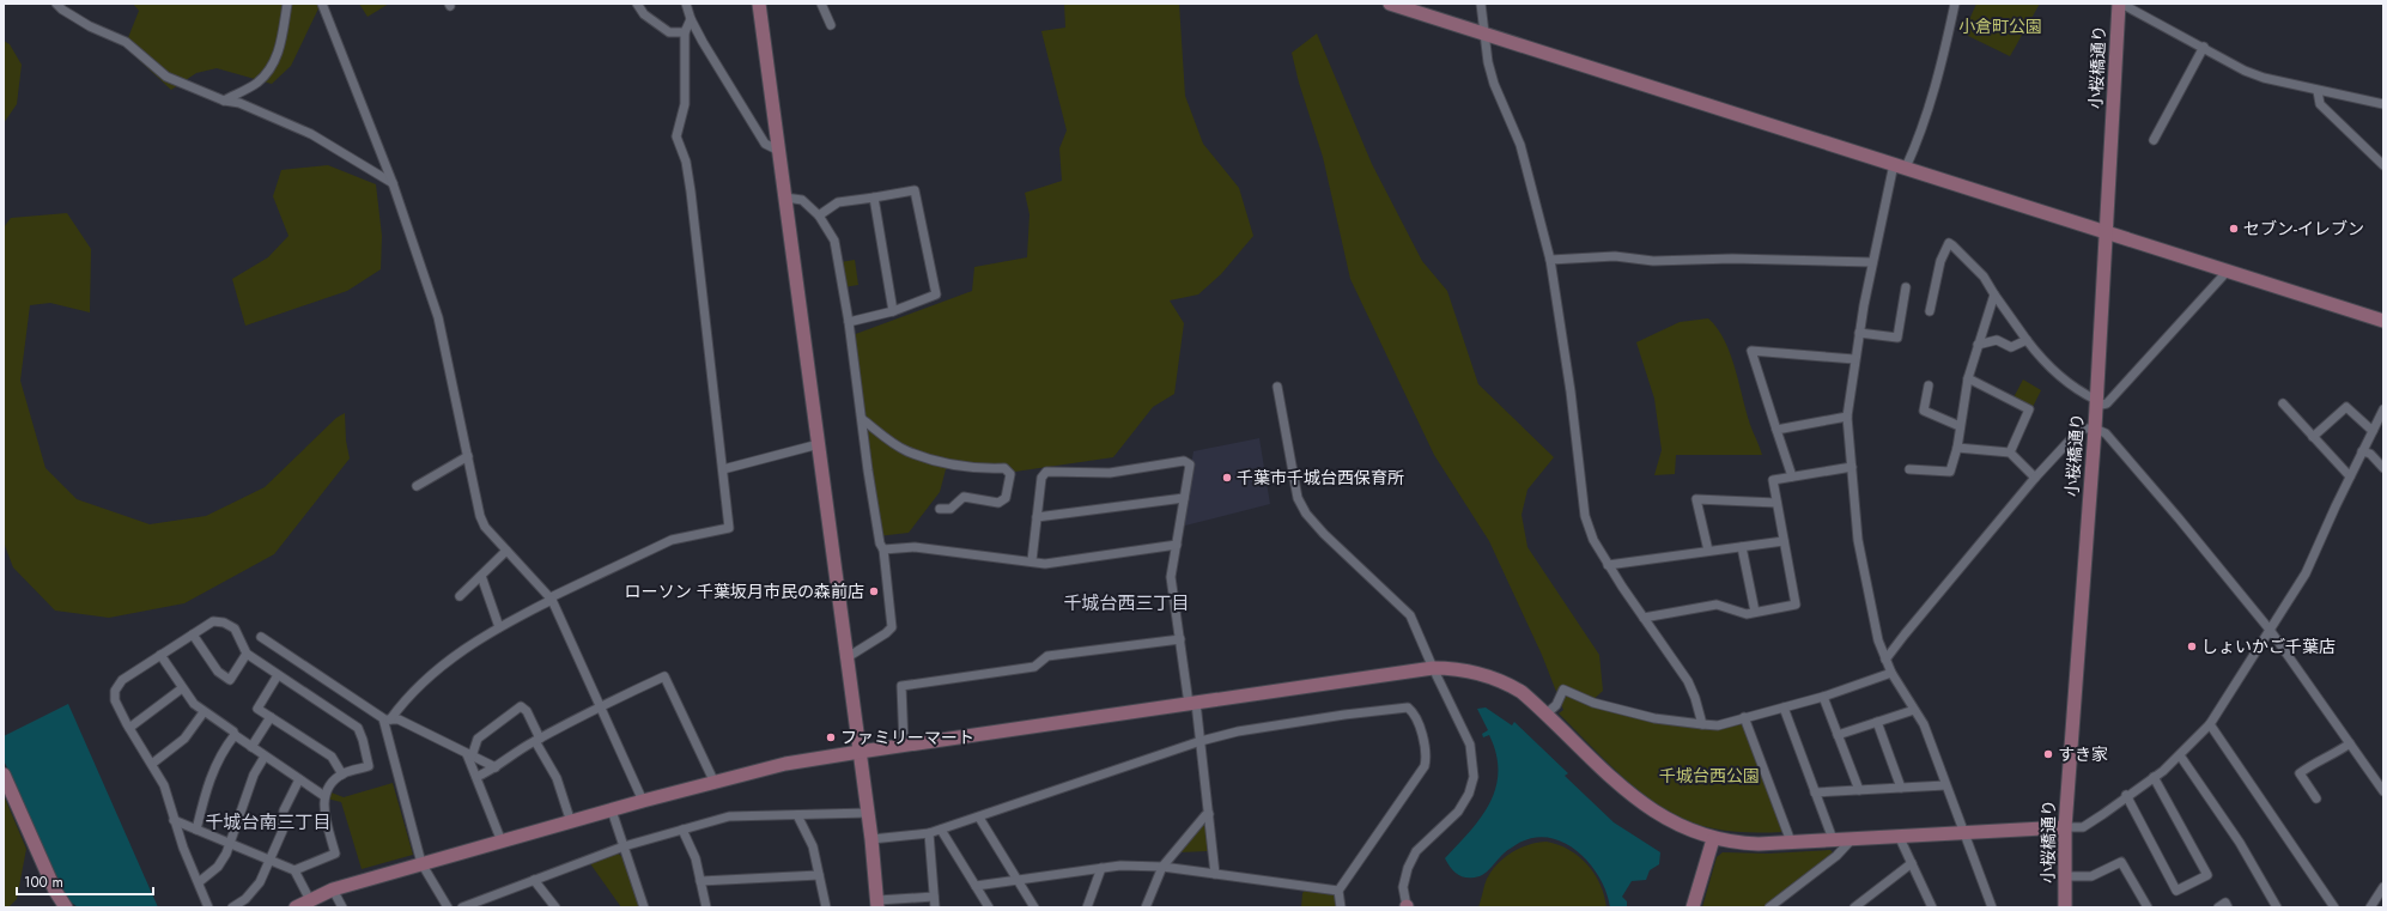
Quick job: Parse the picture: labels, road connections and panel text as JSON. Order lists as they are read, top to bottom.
{
  "streets": {
    "street": ["小桜橋通り"]
  },
  "districts": ["千城台西三丁目", "千城台南三丁目"],
  "parks": ["小倉町公園", "千城台西公園"],
  "places": [
    "セブン-イレブン",
    "千葉市千城台西保育所",
    "ローソン 千葉坂月市民の森前店",
    "しょいかご千葉店",
    "ファミリーマート",
    "すき家"
  ],
  "scale_bar": "100 m"
}
